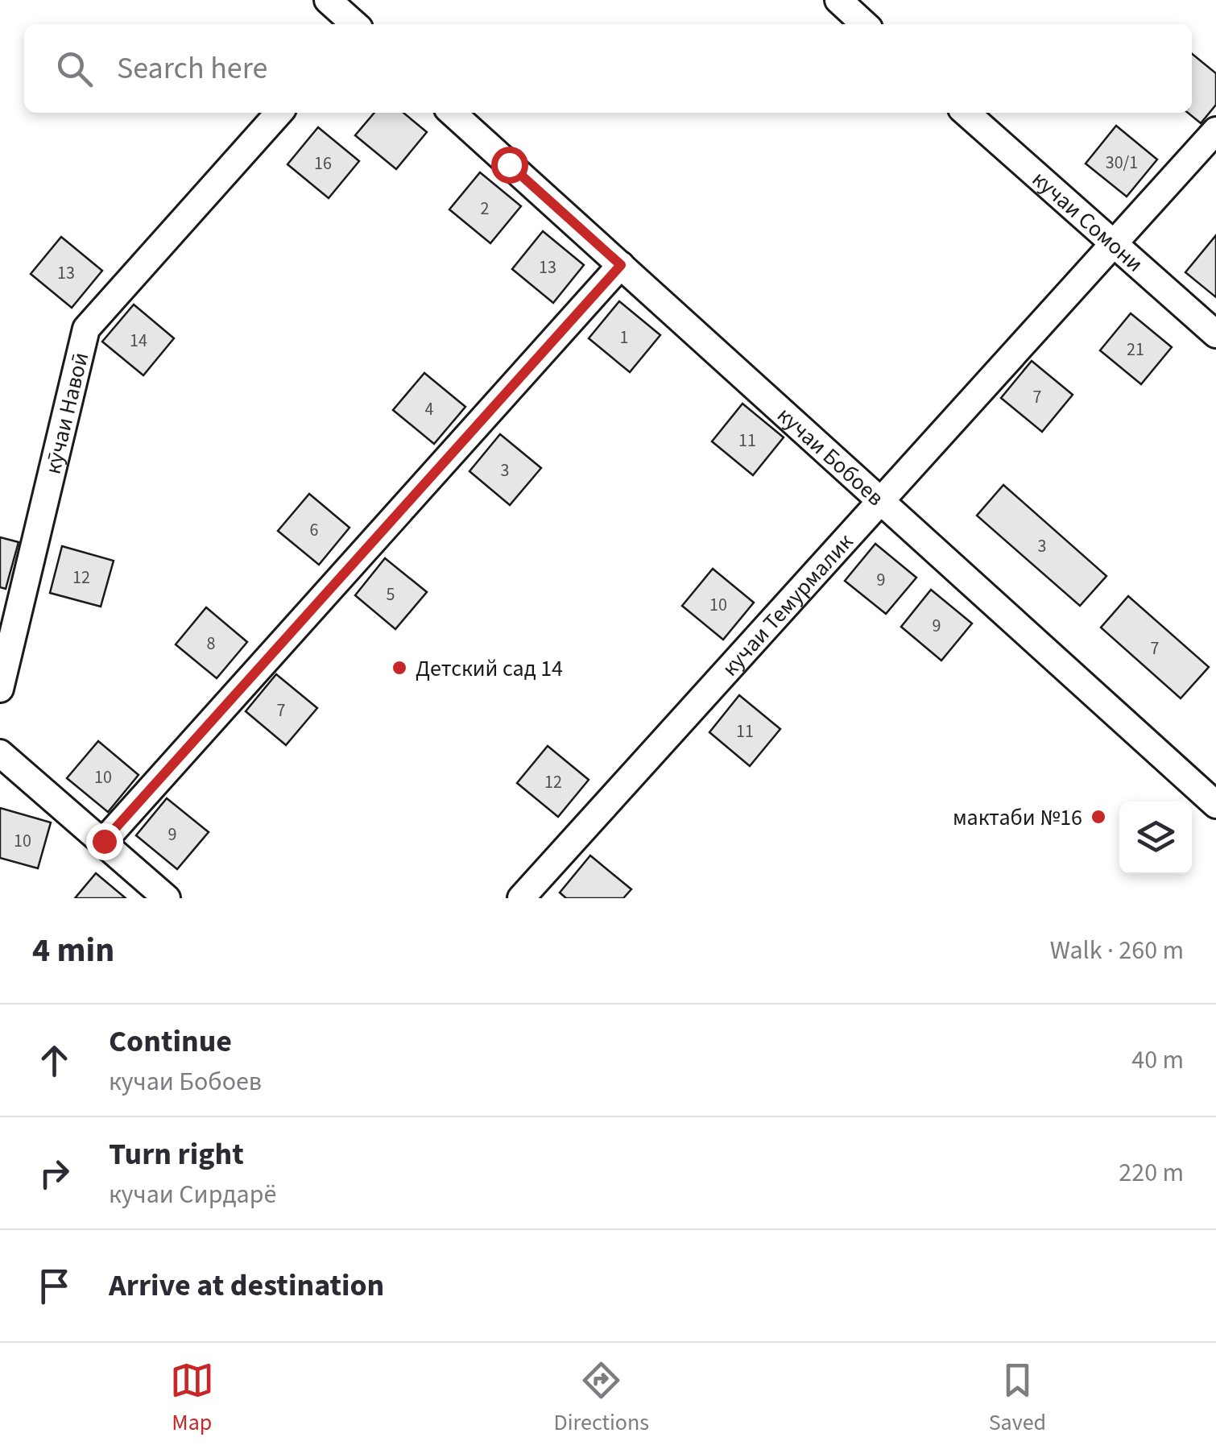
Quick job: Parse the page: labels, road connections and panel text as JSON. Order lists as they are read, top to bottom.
{
  "streets": {
    "street": [
      "кучаи Сомони",
      "кӯчаи Навоӣ",
      "кучаи Бобоев",
      "кучаи Темурмалик"
    ]
  },
  "crossings": [
    ["кучаи Сомони", "кучаи Темурмалик"],
    ["кучаи Бобоев", "кучаи Темурмалик"]
  ],
  "places": ["Детский сад 14", "мактаби №16"],
  "house_numbers": [
    "30/1",
    "16",
    "2",
    "13",
    "13",
    "1",
    "14",
    "21",
    "7",
    "4",
    "11",
    "3",
    "6",
    "3",
    "12",
    "9",
    "5",
    "10",
    "9",
    "8",
    "7",
    "7",
    "11",
    "10",
    "12",
    "9",
    "10"
  ],
  "page": {
    "search": "Search here",
    "heading": ["4 min", "Walk · 260 m"],
    "list": [
      ["Continue", "кучаи Бобоев", "40 m"],
      ["Turn right", "кучаи Сирдарё", "220 m"],
      "Arrive at destination"
    ],
    "nav": ["Map", "Directions", "Saved"]
  }
}
